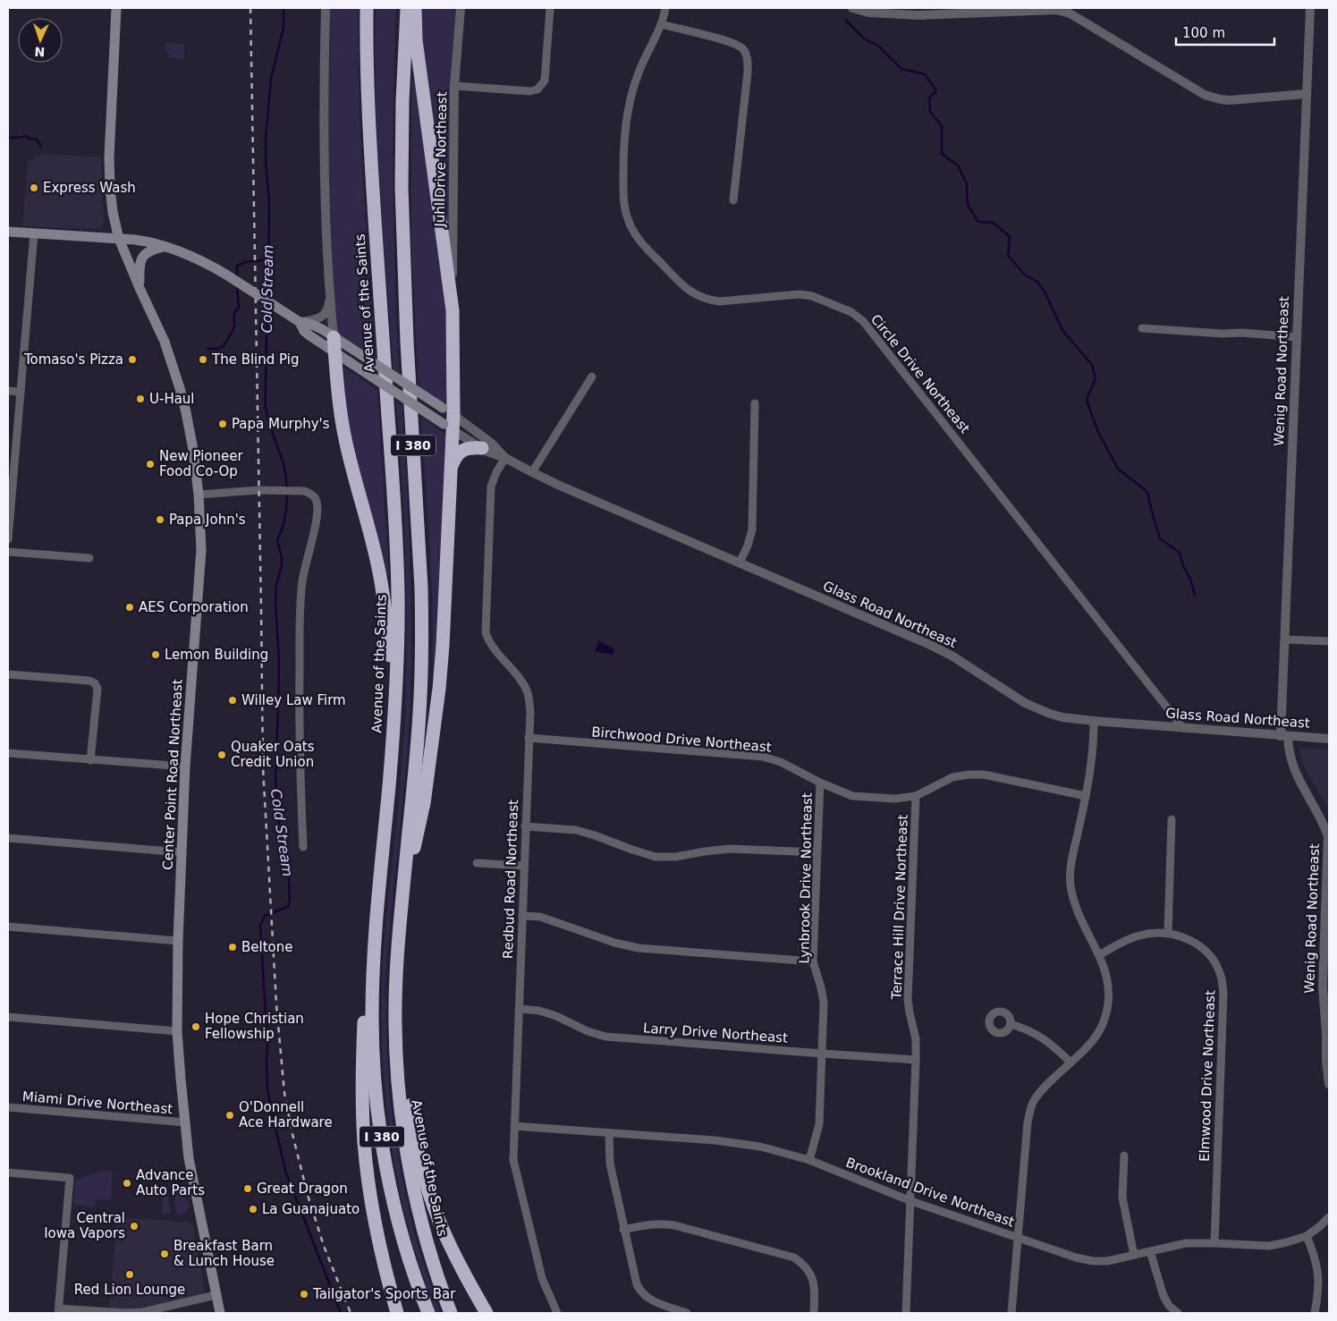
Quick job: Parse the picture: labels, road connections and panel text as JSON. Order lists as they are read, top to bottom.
{
  "streets": {
    "highway": ["Avenue of the Saints", "I 380"],
    "main road": ["Center Point Road Northeast"],
    "street": [
      "Juhl Drive Northeast",
      "Wenig Road Northeast",
      "Circle Drive Northeast",
      "Glass Road Northeast",
      "Birchwood Drive Northeast",
      "Lynbrook Drive Northeast",
      "Redbud Road Northeast",
      "Terrace Hill Drive Northeast",
      "Larry Drive Northeast",
      "Elmwood Drive Northeast",
      "Miami Drive Northeast",
      "Brookland Drive Northeast"
    ]
  },
  "crossings": [
    ["Wenig Road Northeast", "Glass Road Northeast"],
    ["Circle Drive Northeast", "Glass Road Northeast"],
    ["Glass Road Northeast", "Redbud Road Northeast"],
    ["Birchwood Drive Northeast", "Lynbrook Drive Northeast"],
    ["Birchwood Drive Northeast", "Redbud Road Northeast"],
    ["Birchwood Drive Northeast", "Terrace Hill Drive Northeast"],
    ["Center Point Road Northeast", "Miami Drive Northeast"],
    ["Lynbrook Drive Northeast", "Larry Drive Northeast"],
    ["Lynbrook Drive Northeast", "Brookland Drive Northeast"],
    ["Redbud Road Northeast", "Larry Drive Northeast"],
    ["Redbud Road Northeast", "Brookland Drive Northeast"],
    ["Terrace Hill Drive Northeast", "Larry Drive Northeast"],
    ["Terrace Hill Drive Northeast", "Brookland Drive Northeast"],
    ["Elmwood Drive Northeast", "Brookland Drive Northeast"]
  ],
  "water": ["Cold Stream"],
  "places": [
    "Express Wash",
    "Tomaso's Pizza",
    "The Blind Pig",
    "U-Haul",
    "Papa Murphy's",
    "New Pioneer Food Co-Op",
    "Papa John's",
    "AES Corporation",
    "Lemon Building",
    "Willey Law Firm",
    "Quaker Oats Credit Union",
    "Beltone",
    "Hope Christian Fellowship",
    "O'Donnell Ace Hardware",
    "Advance Auto Parts",
    "Great Dragon",
    "La Guanajuato",
    "Central Iowa Vapors",
    "Breakfast Barn & Lunch House",
    "Red Lion Lounge",
    "Tailgator's Sports Bar"
  ],
  "scale_bar": "100 m",
  "north": "bottom"
}
